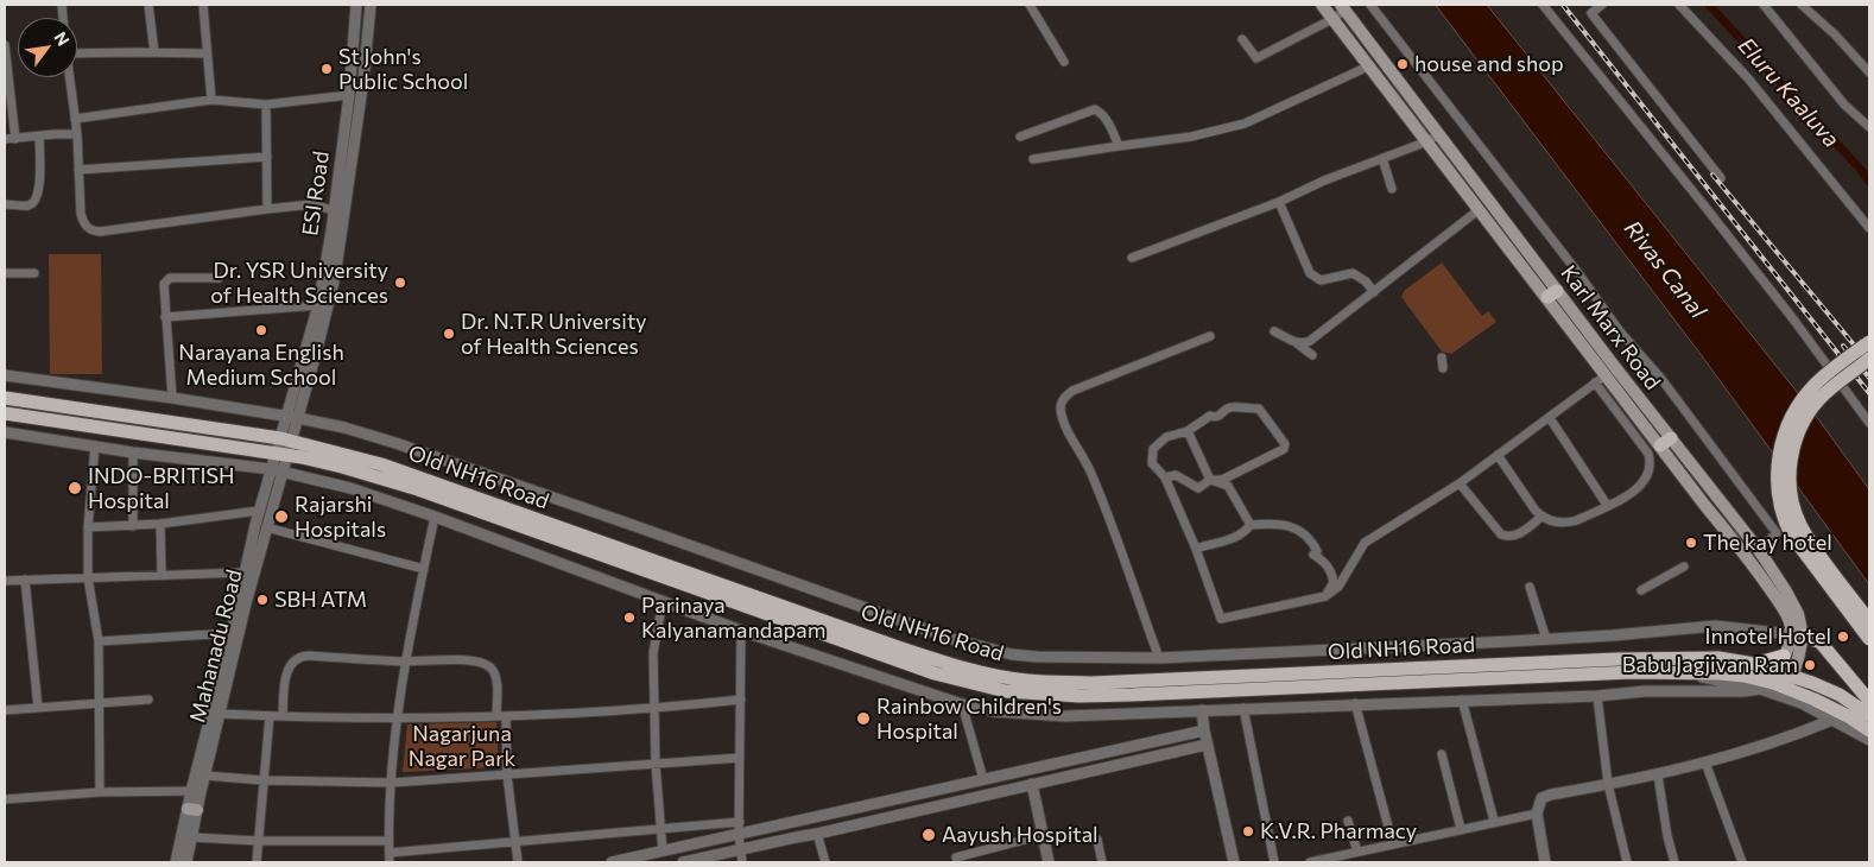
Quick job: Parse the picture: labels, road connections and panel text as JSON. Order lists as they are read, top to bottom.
{
  "streets": {
    "main road": ["Karl Marx Road", "Old NH16 Road"],
    "street": ["ESI Road", "Mahanadu Road"]
  },
  "crossings": [
    ["ESI Road", "Old NH16 Road"],
    ["ESI Road", "Mahanadu Road"],
    ["Old NH16 Road", "Mahanadu Road"]
  ],
  "water": ["Eluru Kaaluva", "Rivas Canal"],
  "parks": ["Nagarjuna Nagar Park"],
  "places": [
    "house and shop",
    "St John's Public School",
    "Dr. YSR University of Health Sciences",
    "Narayana English Medium School",
    "Dr. N.T.R University of Health Sciences",
    "INDO-BRITISH Hospital",
    "Rajarshi Hospitals",
    "The kay hotel",
    "SBH ATM",
    "Parinaya Kalyanamandapam",
    "Innotel Hotel",
    "Babu Jagjivan Ram",
    "Rainbow Children's Hospital",
    "K.V.R. Pharmacy",
    "Aayush Hospital"
  ],
  "north": "top right"
}
